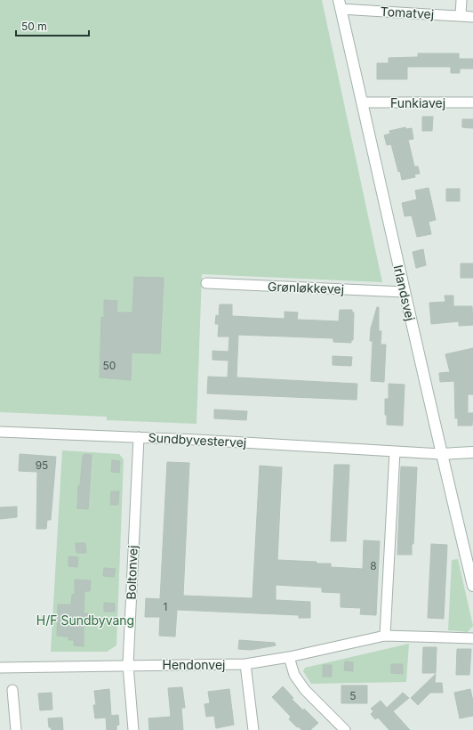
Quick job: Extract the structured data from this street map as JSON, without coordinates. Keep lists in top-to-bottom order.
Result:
{
  "streets": {
    "street": [
      "Tomatvej",
      "Funkiavej",
      "Grønløkkevej",
      "Irlandsvej",
      "Sundbyvestervej",
      "Boltonvej",
      "Hendonvej"
    ]
  },
  "crossings": [
    ["Tomatvej", "Irlandsvej"],
    ["Funkiavej", "Irlandsvej"],
    ["Grønløkkevej", "Irlandsvej"],
    ["Irlandsvej", "Sundbyvestervej"],
    ["Sundbyvestervej", "Boltonvej"],
    ["Boltonvej", "Hendonvej"]
  ],
  "parks": ["H/F Sundbyvang"],
  "house_numbers": [
    "50",
    "95",
    "8",
    "1",
    "5"
  ],
  "scale_bar": "50 m"
}
